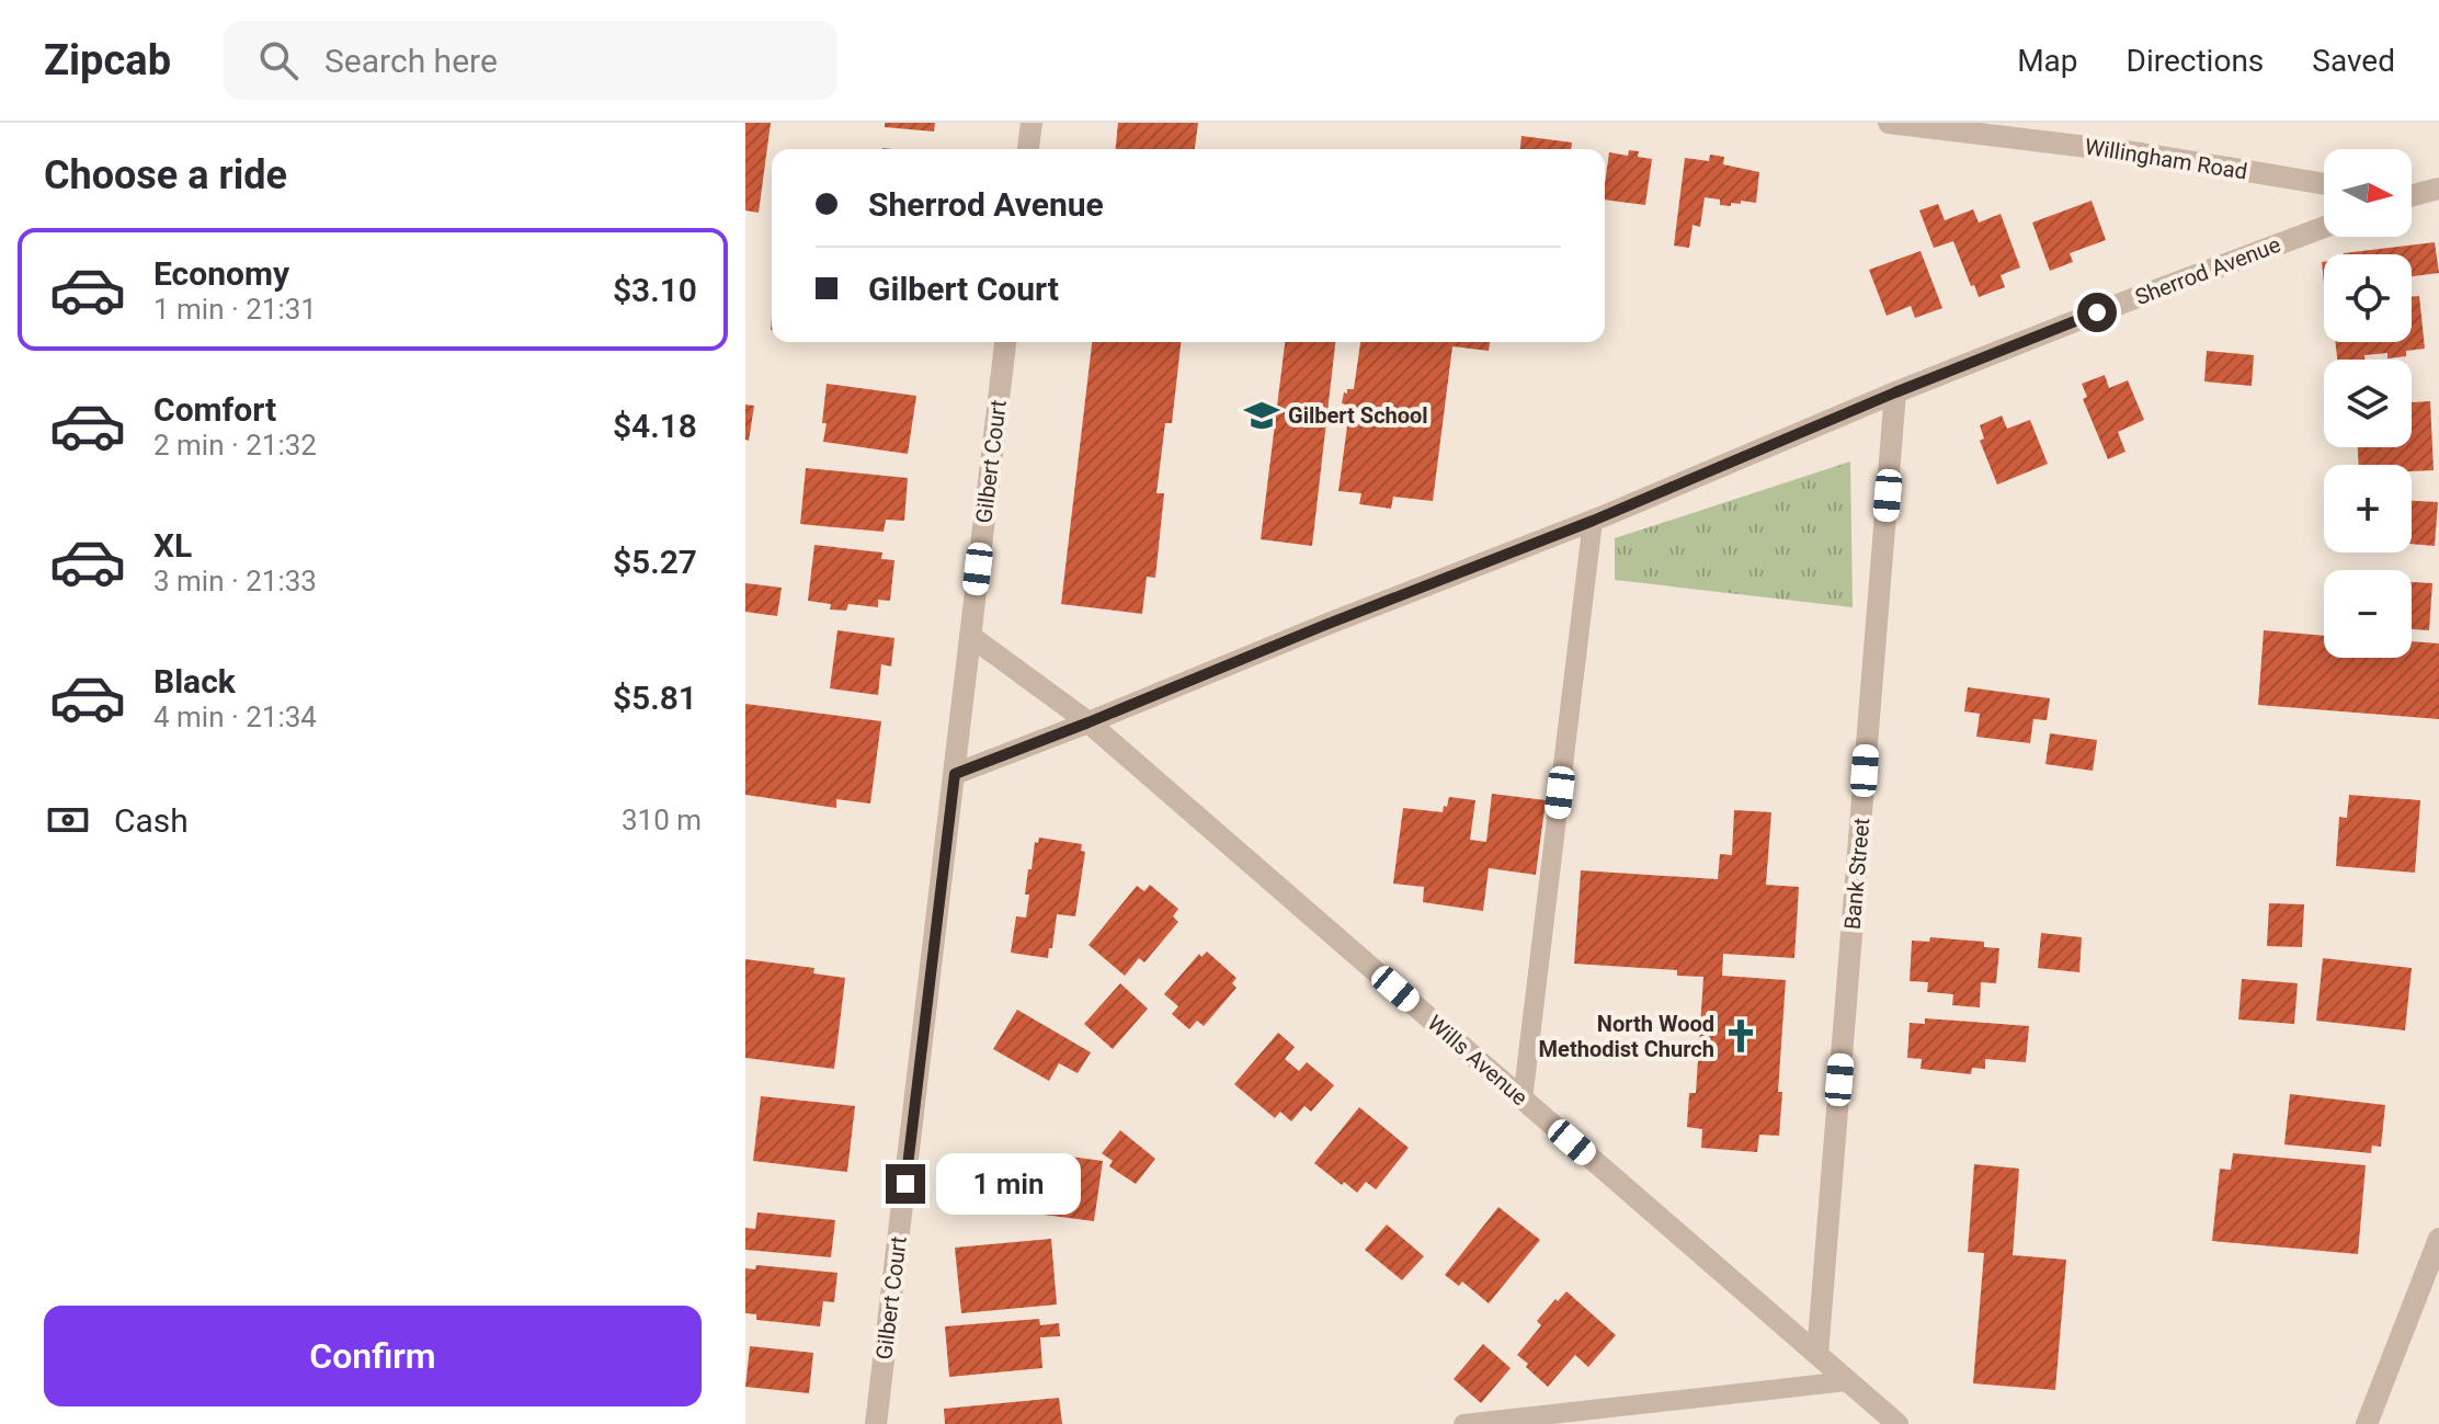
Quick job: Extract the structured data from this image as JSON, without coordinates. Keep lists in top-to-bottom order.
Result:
{
  "streets": {
    "street": [
      "Willingham Road",
      "Sherrod Avenue",
      "Gilbert Court",
      "Bank Street",
      "Wills Avenue"
    ]
  },
  "crossings": [
    ["Sherrod Avenue", "Gilbert Court"],
    ["Sherrod Avenue", "Bank Street"],
    ["Sherrod Avenue", "Wills Avenue"],
    ["Gilbert Court", "Wills Avenue"],
    ["Bank Street", "Wills Avenue"]
  ],
  "places": {
    "school or university": ["Gilbert School"],
    "church": ["North Wood Methodist Church"]
  },
  "north": "right",
  "page": {
    "header": "Zipcab",
    "search": "Search here",
    "nav": ["Map", "Directions", "Saved"],
    "heading": "Choose a ride",
    "map_buttons": ["+", "−"],
    "banner": ["Sherrod Avenue", "Gilbert Court"],
    "list": [
      {
        "name": "Economy",
        "note": "1 min · 21:31",
        "value": "$3.10"
      },
      {
        "name": "Comfort",
        "note": "2 min · 21:32",
        "value": "$4.18"
      },
      {
        "name": "XL",
        "note": "3 min · 21:33",
        "value": "$5.27"
      },
      {
        "name": "Black",
        "note": "4 min · 21:34",
        "value": "$5.81"
      }
    ],
    "pay": ["Cash", "310 m"],
    "bubble": "1 min",
    "buttons": "Confirm"
  }
}
